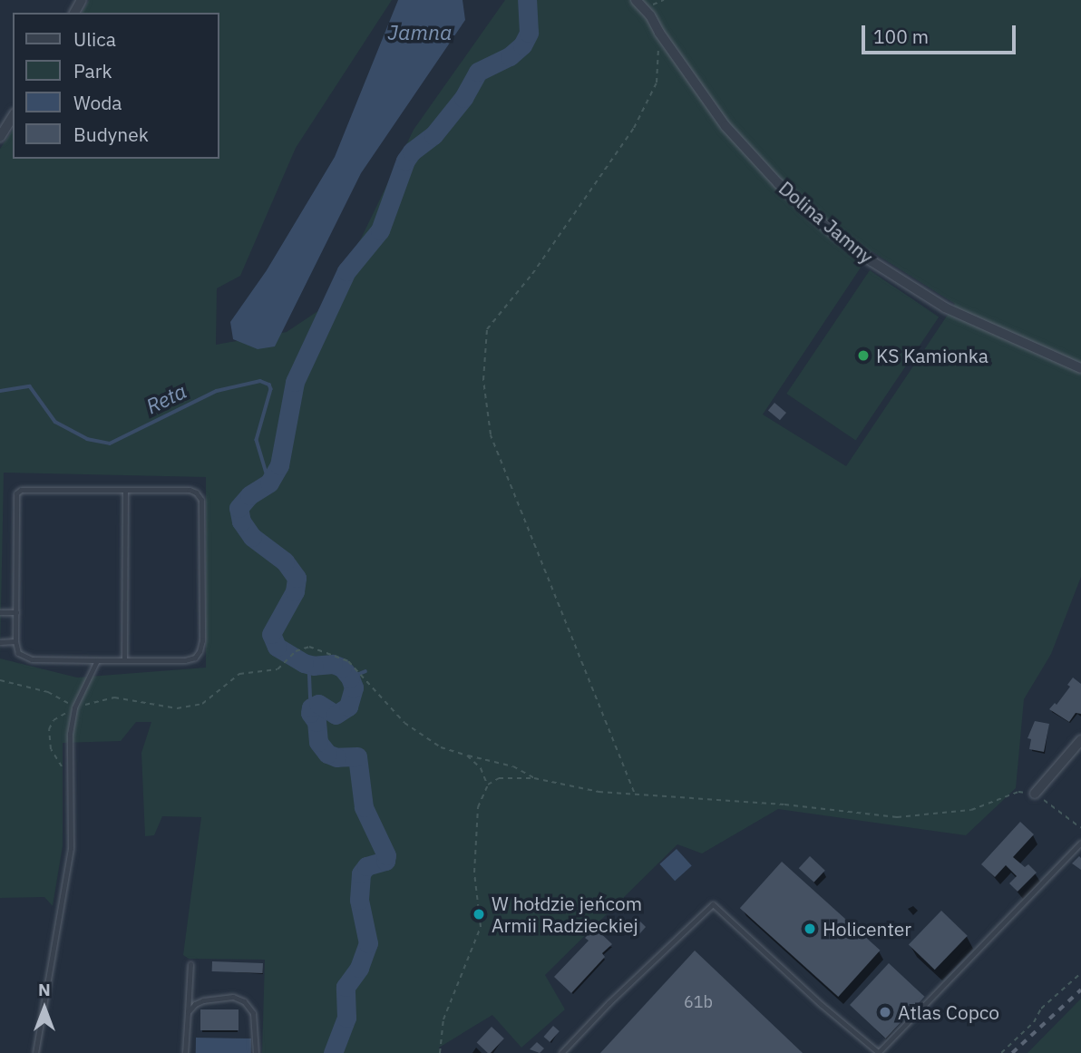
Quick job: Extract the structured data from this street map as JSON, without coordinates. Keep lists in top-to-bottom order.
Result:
{
  "streets": {
    "street": ["Dolina Jamny"]
  },
  "water": ["Jamna", "Reta"],
  "places": [
    "KS Kamionka",
    "W hołdzie jeńcom Armii Radzieckiej",
    "Holicenter",
    "Atlas Copco"
  ],
  "house_numbers": ["61b"],
  "legend": [
    "Ulica",
    "Park",
    "Woda",
    "Budynek"
  ],
  "scale_bar": "100 m",
  "north": "top"
}
